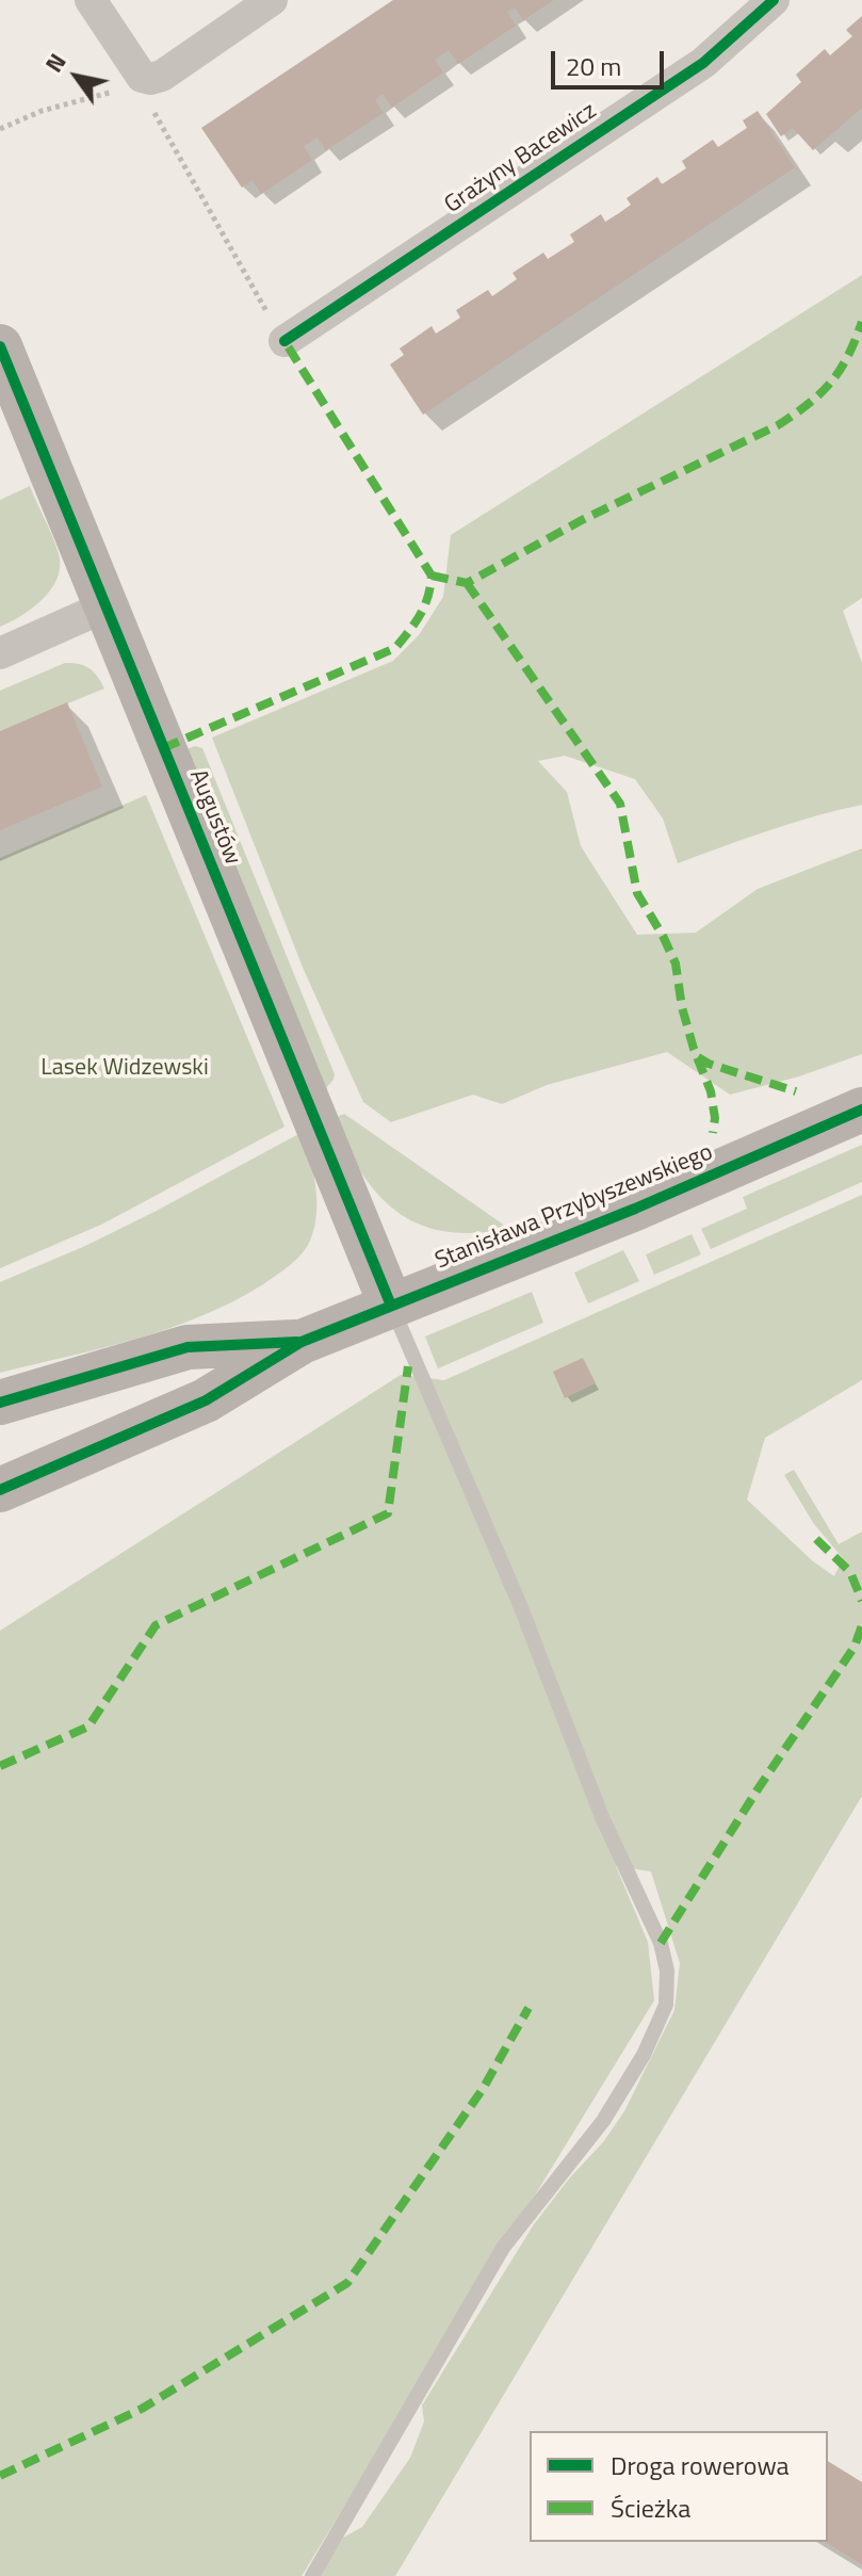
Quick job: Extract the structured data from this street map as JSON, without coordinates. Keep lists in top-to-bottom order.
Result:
{
  "streets": {
    "street": ["Grażyny Bacewicz", "Augustów", "Stanisława Przybyszewskiego"]
  },
  "crossings": [
    ["Augustów", "Stanisława Przybyszewskiego"]
  ],
  "parks": ["Lasek Widzewski"],
  "legend": ["Droga rowerowa", "Ścieżka"],
  "scale_bar": "20 m",
  "north": "top left"
}
